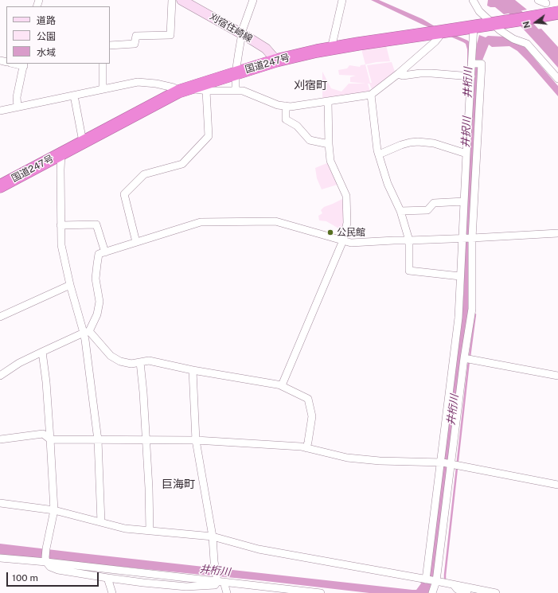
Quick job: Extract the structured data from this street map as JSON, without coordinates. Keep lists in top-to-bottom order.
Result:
{
  "streets": {
    "highway": ["国道247号"],
    "main road": ["刈宿住崎線"]
  },
  "crossings": [
    ["刈宿住崎線", "国道247号"]
  ],
  "districts": ["刈宿町", "巨海町"],
  "water": ["井桁川", "井択川"],
  "places": ["公民館"],
  "legend": ["道路", "公園", "水域"],
  "scale_bar": "100 m",
  "north": "left"
}
